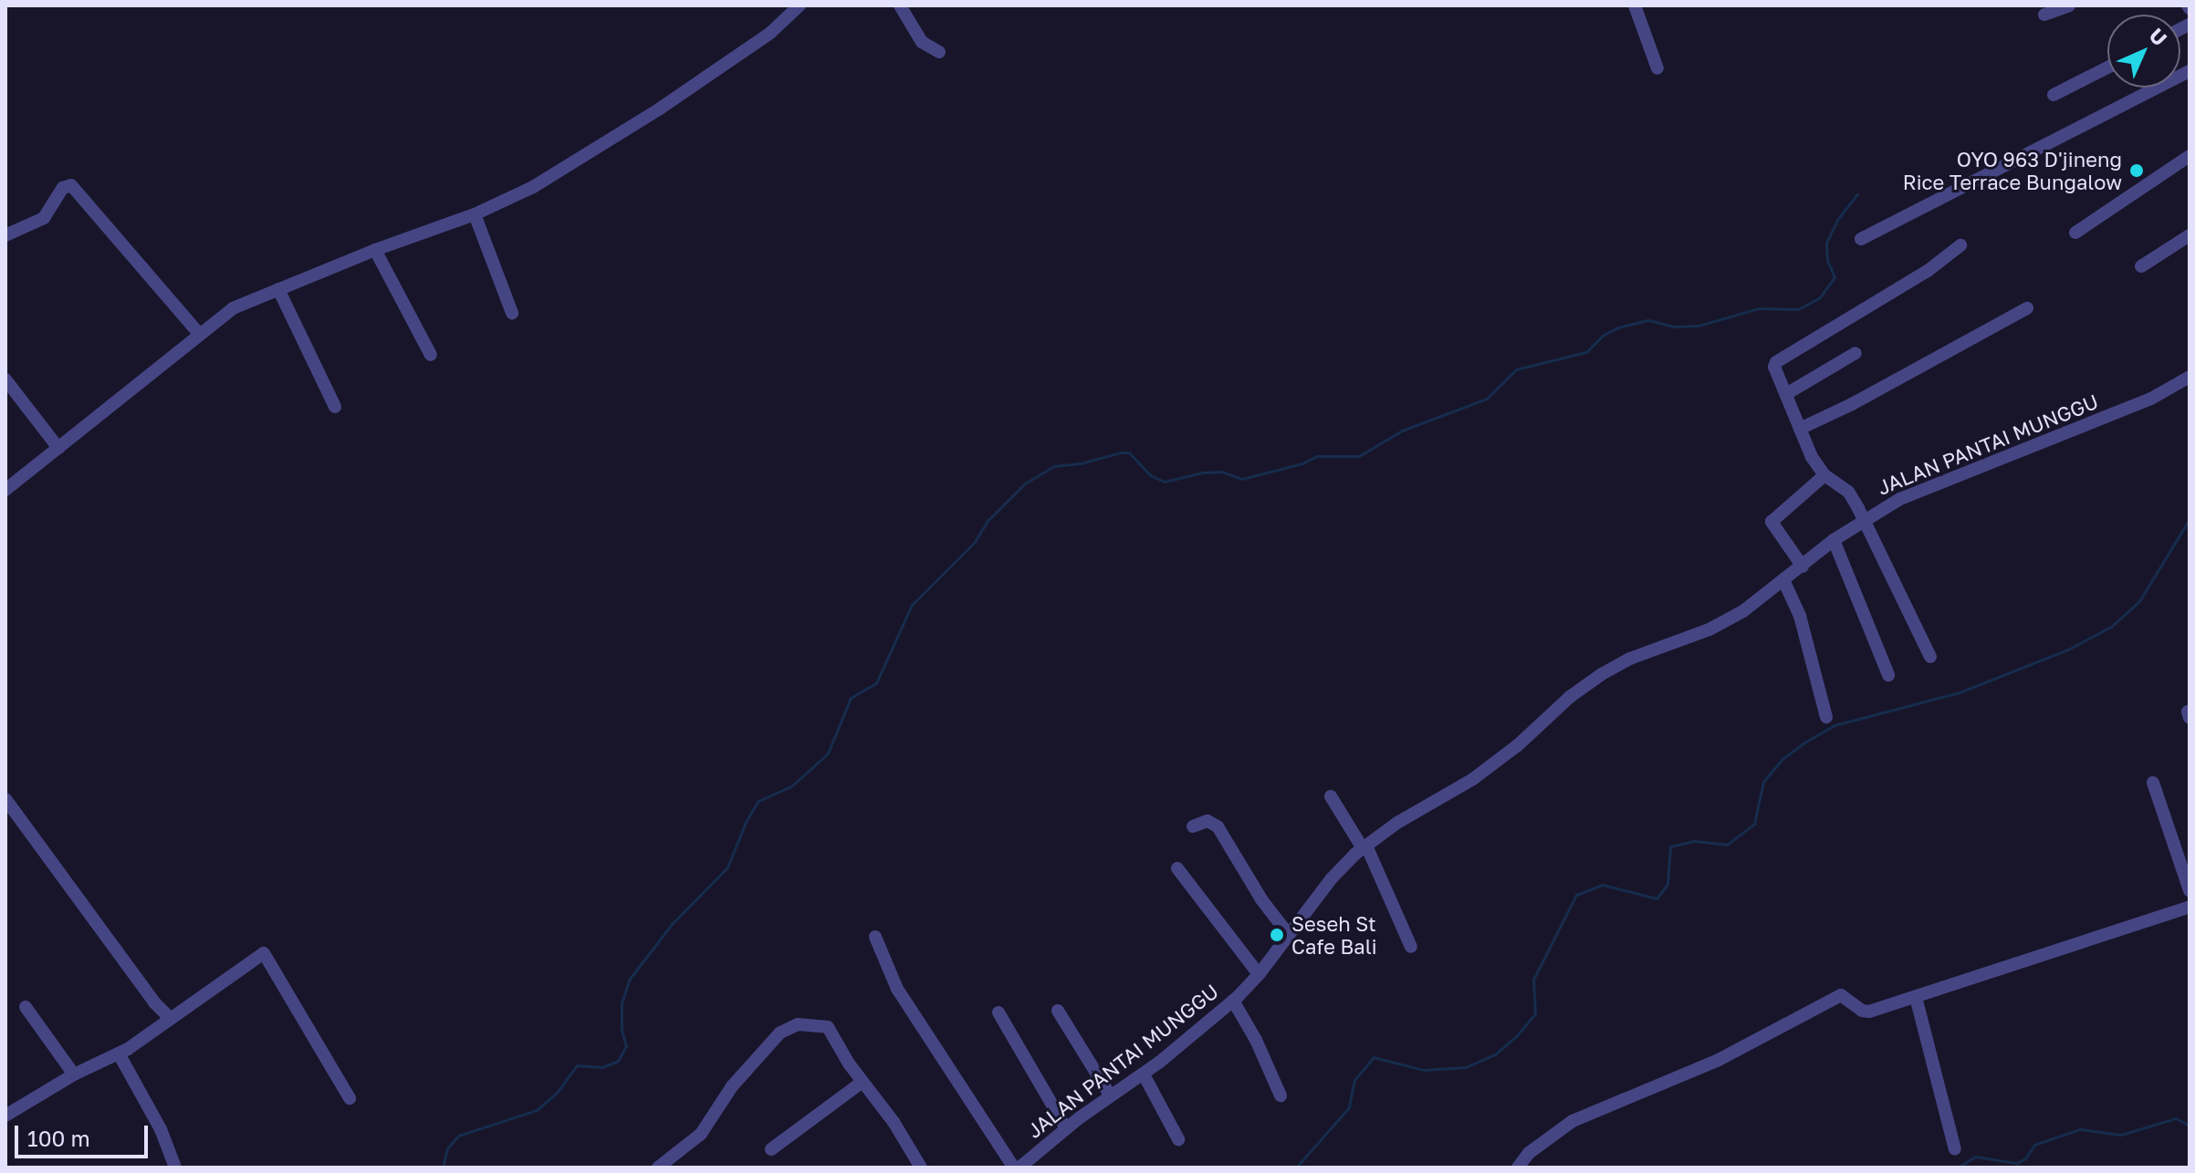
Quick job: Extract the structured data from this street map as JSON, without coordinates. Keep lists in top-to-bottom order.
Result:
{
  "streets": {
    "street": ["JALAN PANTAI MUNGGU"]
  },
  "places": ["OYO 963 D'jineng Rice Terrace Bungalow", "Seseh St Cafe Bali"],
  "scale_bar": "100 m",
  "north": "top right"
}
